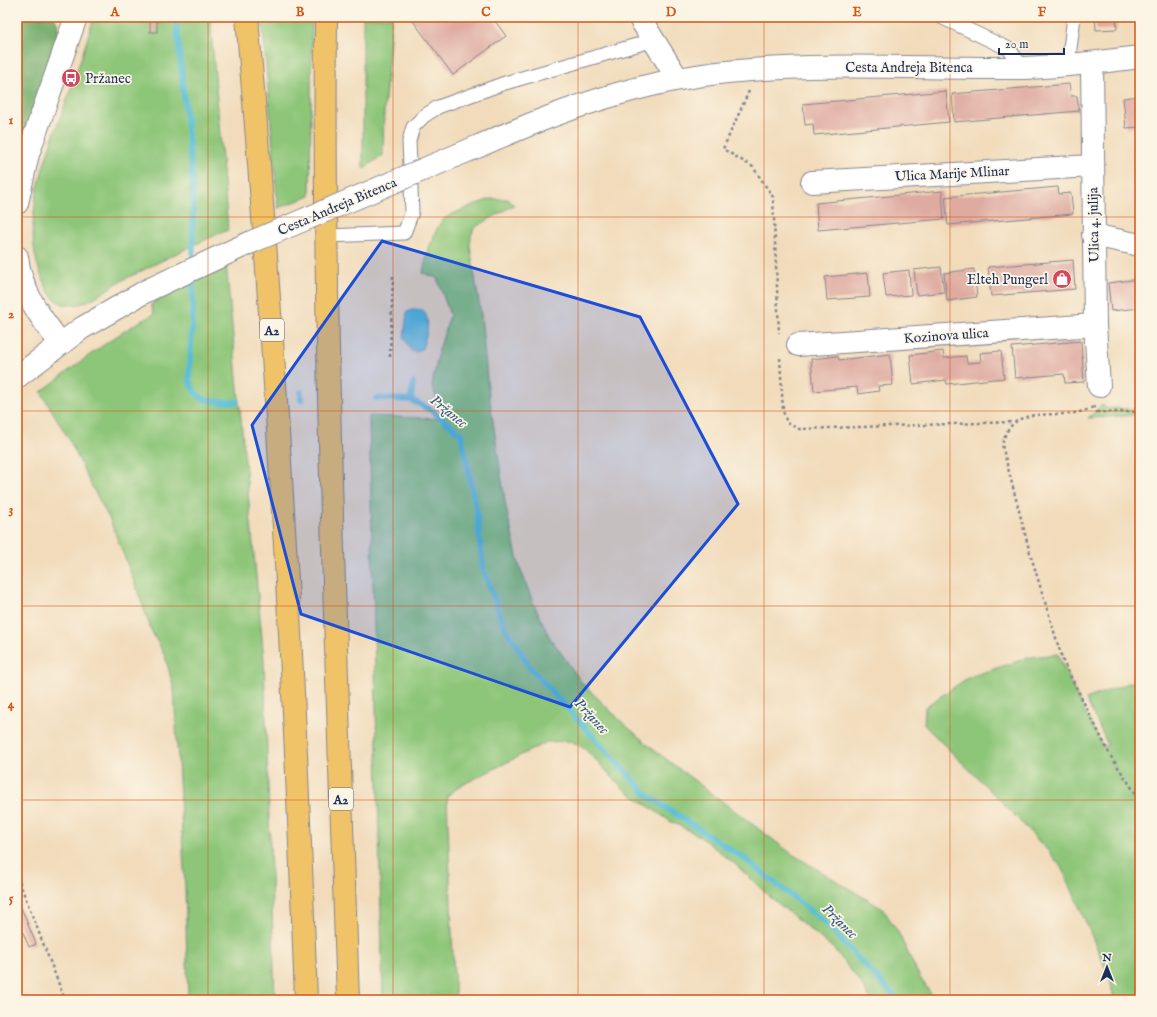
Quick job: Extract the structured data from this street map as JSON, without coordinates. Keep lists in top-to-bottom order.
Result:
{
  "streets": {
    "highway": ["A2"],
    "street": [
      "Cesta Andreja Bitenca",
      "Ulica Marije Mlinar",
      "Ulica 4. julija",
      "Kozinova ulica"
    ]
  },
  "crossings": [
    ["Cesta Andreja Bitenca", "Ulica 4. julija"],
    ["Ulica Marije Mlinar", "Ulica 4. julija"],
    ["Ulica 4. julija", "Kozinova ulica"]
  ],
  "water": ["Pržanec"],
  "places": {
    "bus stop": ["Pržanec"],
    "shop": ["Elteh Pungerl"]
  },
  "scale_bar": "20 m",
  "north": "top",
  "grid": {
    "columns": [
      "A",
      "B",
      "C",
      "D",
      "E",
      "F"
    ],
    "rows": [
      "1",
      "2",
      "3",
      "4",
      "5"
    ]
  }
}
